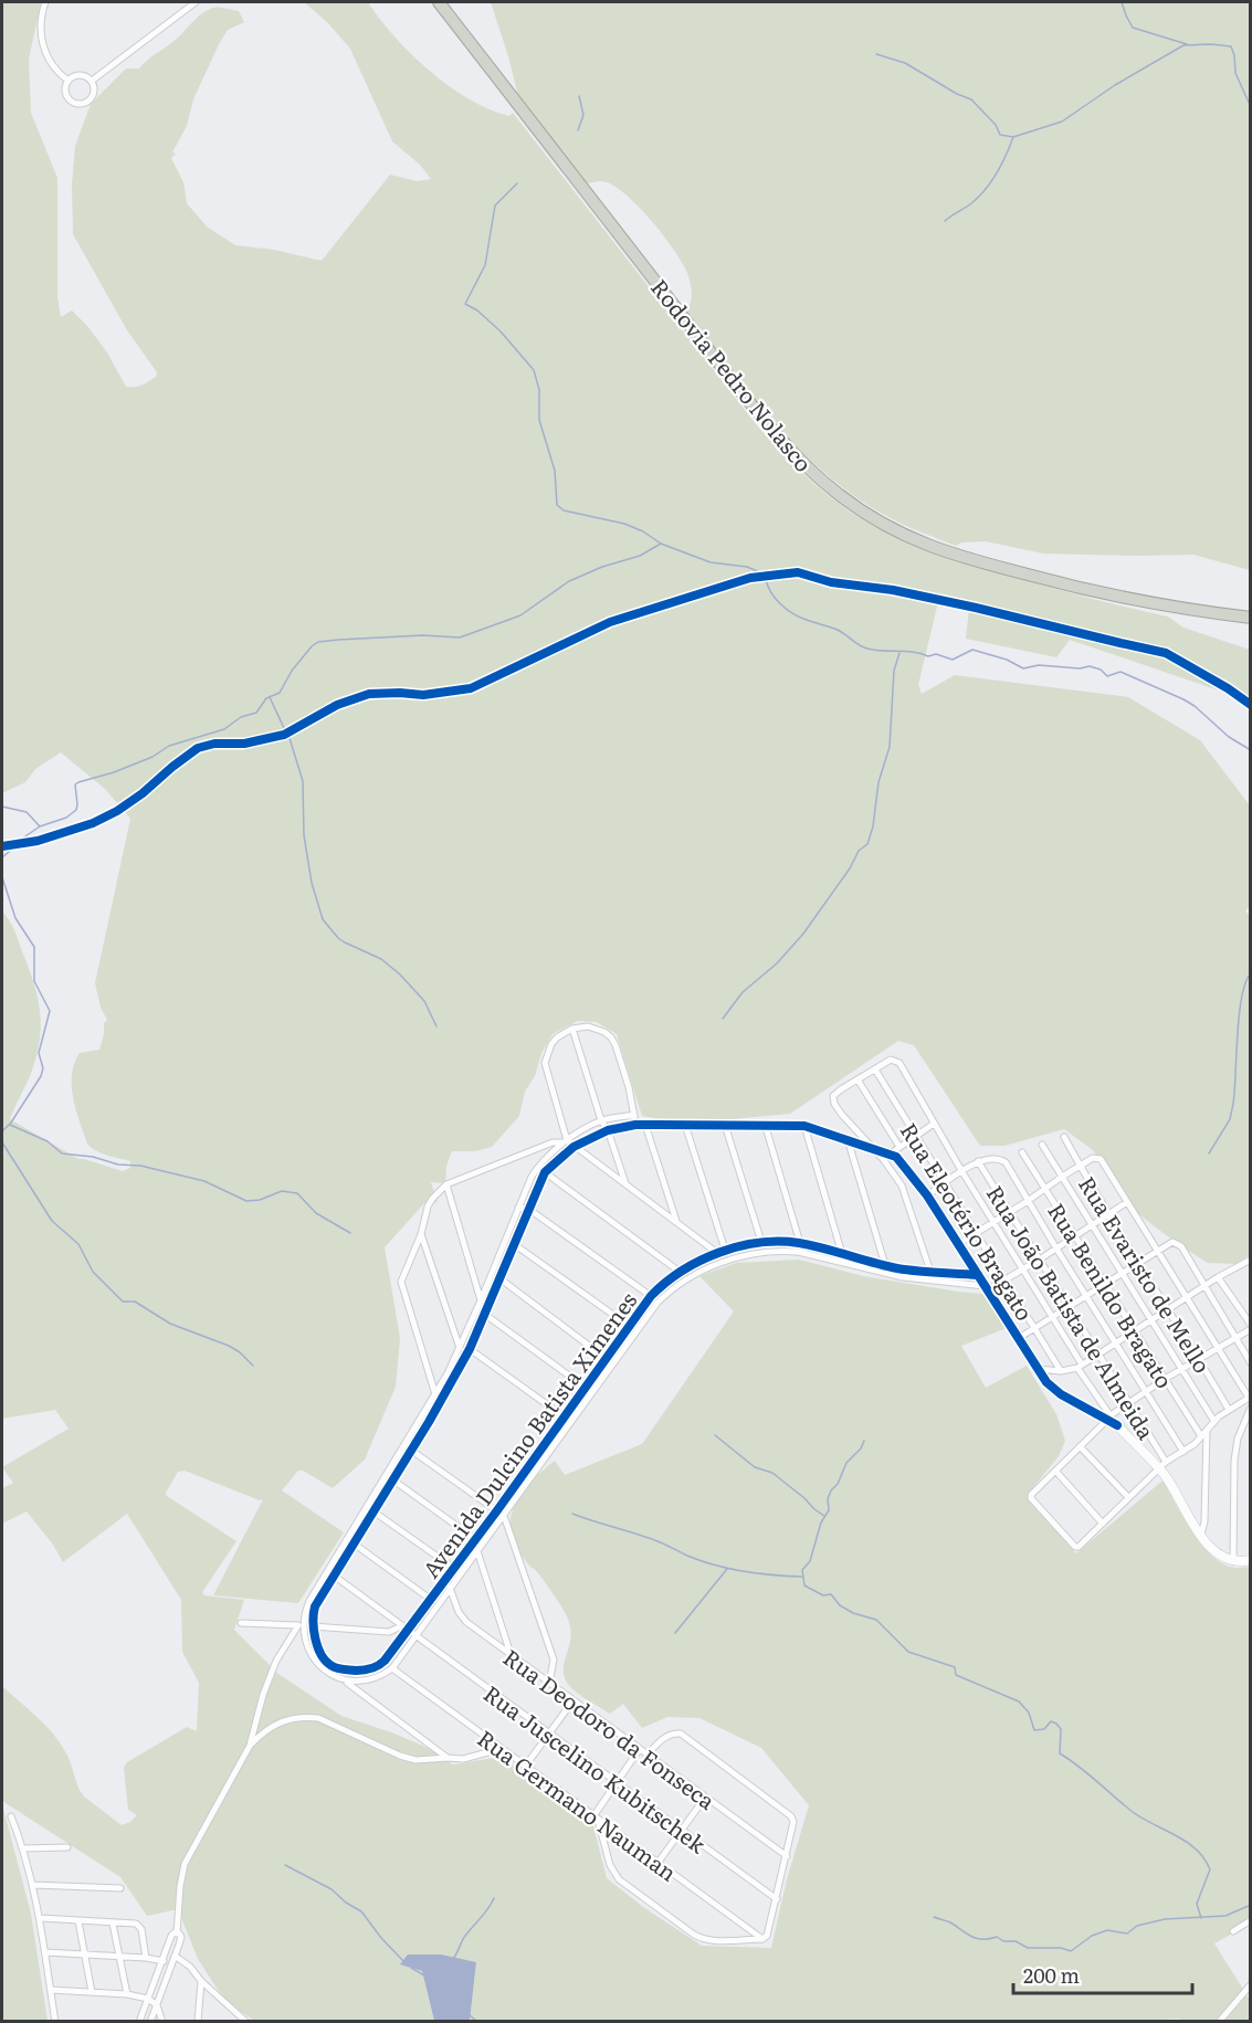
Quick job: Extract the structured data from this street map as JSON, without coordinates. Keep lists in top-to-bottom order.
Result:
{
  "streets": {
    "highway": ["Rodovia Pedro Nolasco"],
    "street": [
      "Rua Eleotério Bragato",
      "Rua Evaristo de Mello",
      "Rua Benildo Bragato",
      "Rua João Batista de Almeida",
      "Avenida Dulcino Batista Ximenes",
      "Rua Deodoro da Fonseca",
      "Rua Juscelino Kubitschek",
      "Rua Germano Nauman"
    ]
  },
  "crossings": [
    ["Avenida Dulcino Batista Ximenes", "Rua Deodoro da Fonseca"],
    ["Avenida Dulcino Batista Ximenes", "Rua Juscelino Kubitschek"],
    ["Avenida Dulcino Batista Ximenes", "Rua Germano Nauman"]
  ],
  "scale_bar": "200 m"
}
